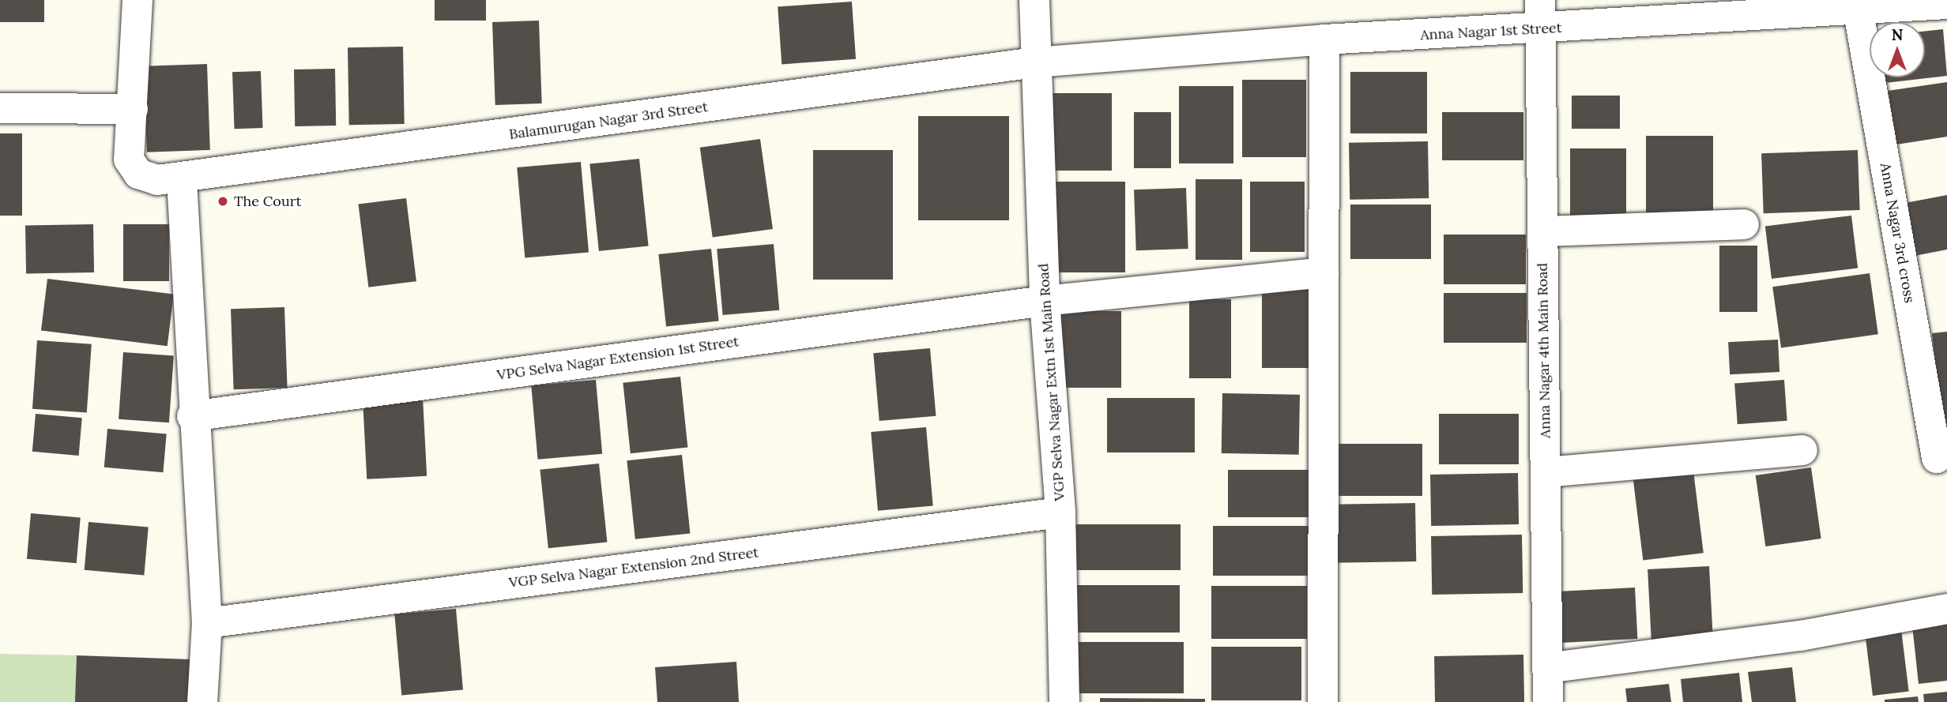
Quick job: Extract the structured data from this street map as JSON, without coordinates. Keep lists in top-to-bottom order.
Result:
{
  "streets": {
    "street": [
      "Anna Nagar 1st Street",
      "Balamurugan Nagar 3rd Street",
      "Anna Nagar 3rd cross",
      "Anna Nagar 4th Main Road",
      "VPG Selva Nagar Extension 1st Street",
      "VGP Selva Nagar Extn 1st Main Road",
      "VGP Selva Nagar Extension 2nd Street"
    ]
  },
  "crossings": [
    ["Anna Nagar 1st Street", "Balamurugan Nagar 3rd Street"],
    ["Anna Nagar 1st Street", "Anna Nagar 3rd cross"],
    ["Anna Nagar 1st Street", "Anna Nagar 4th Main Road"],
    ["Anna Nagar 1st Street", "VGP Selva Nagar Extn 1st Main Road"],
    ["Balamurugan Nagar 3rd Street", "VGP Selva Nagar Extn 1st Main Road"],
    ["VPG Selva Nagar Extension 1st Street", "VGP Selva Nagar Extn 1st Main Road"],
    ["VGP Selva Nagar Extn 1st Main Road", "VGP Selva Nagar Extension 2nd Street"]
  ],
  "places": ["The Court"],
  "north": "top"
}
